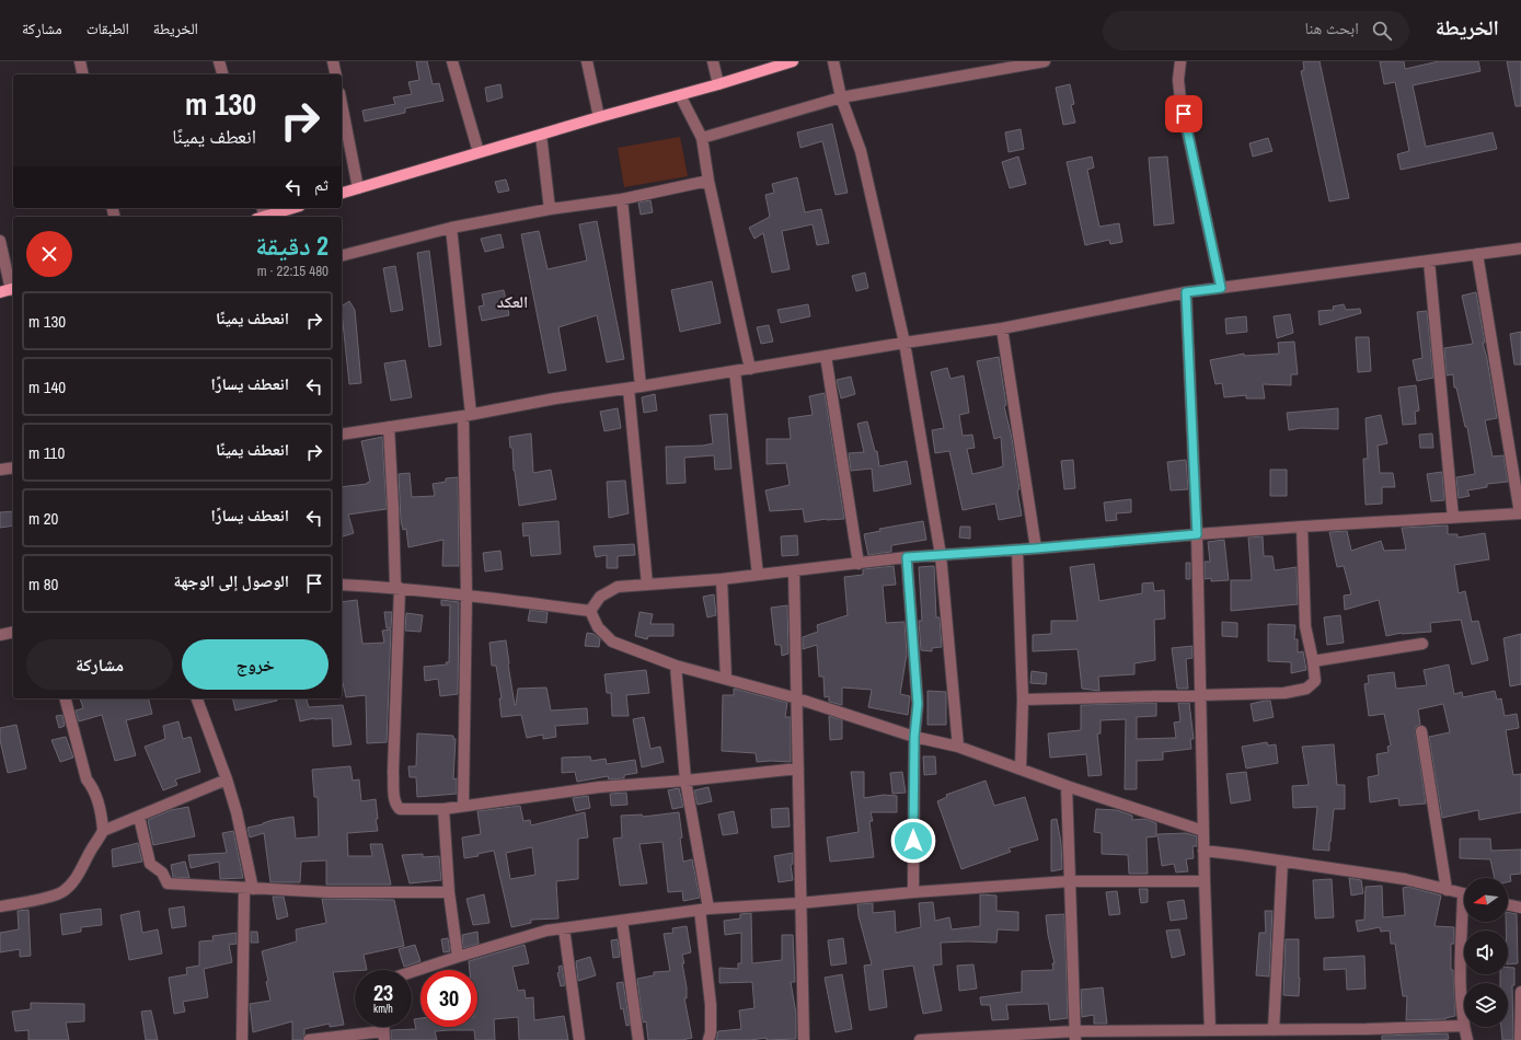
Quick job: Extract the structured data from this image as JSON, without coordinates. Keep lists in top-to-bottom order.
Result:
{
  "districts": ["العكد"],
  "north": "left",
  "page": {
    "header": "الخريطة",
    "search": "ابحث هنا",
    "nav": ["الخريطة", "الطبقات", "مشاركة"],
    "turn": ["130 m", "انعطف يمينًا"],
    "then": "ثم",
    "heading": ["2 دقيقة", "480 m · 22:15"],
    "list": [
      {
        "name": "انعطف يمينًا",
        "value": "130 m"
      },
      {
        "name": "انعطف يسارًا",
        "value": "140 m"
      },
      {
        "name": "انعطف يمينًا",
        "value": "110 m"
      },
      {
        "name": "انعطف يسارًا",
        "value": "20 m"
      },
      {
        "name": "الوصول إلى الوجهة",
        "value": "80 m"
      }
    ],
    "buttons": ["خروج", "مشاركة"],
    "speed": "23 km/h",
    "limit": "30"
  }
}
